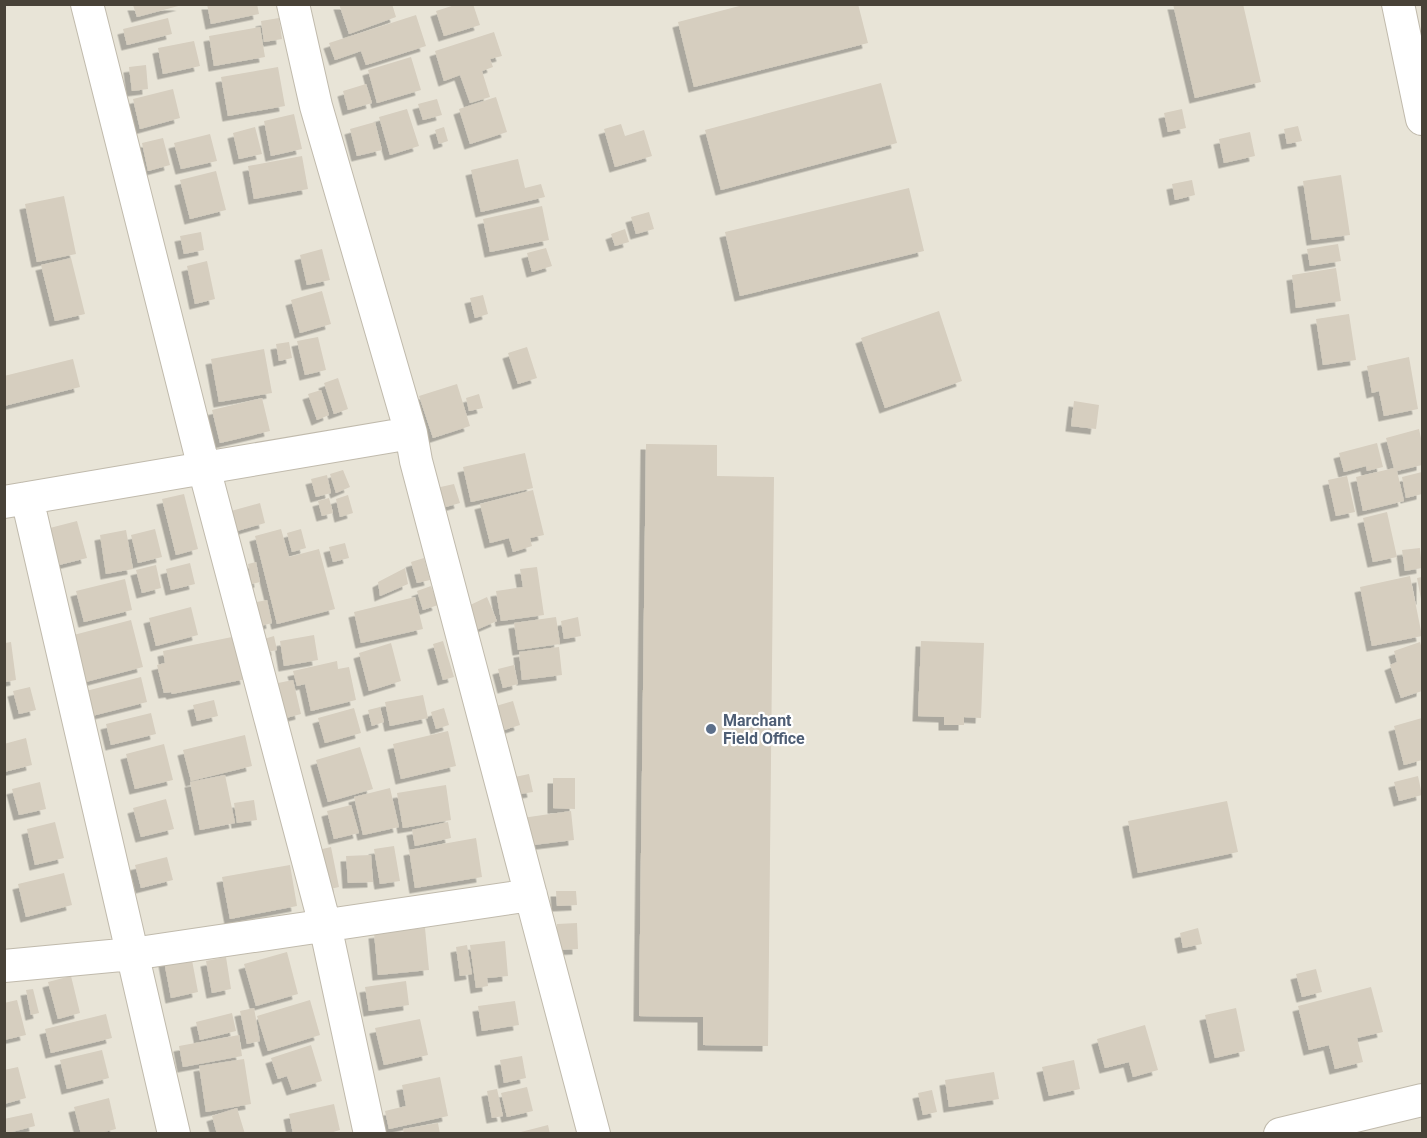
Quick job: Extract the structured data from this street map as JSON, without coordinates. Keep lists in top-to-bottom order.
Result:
{
  "places": ["Marchant Field Office"]
}
